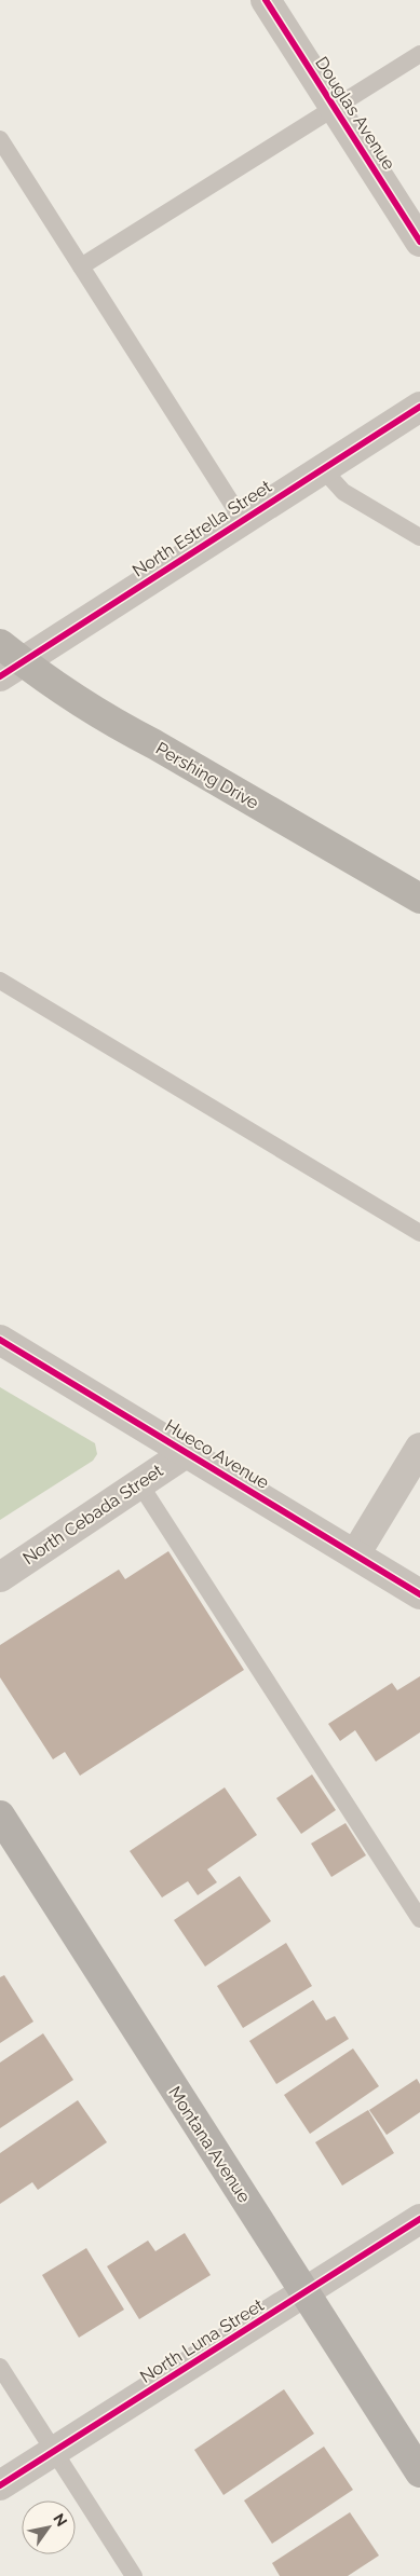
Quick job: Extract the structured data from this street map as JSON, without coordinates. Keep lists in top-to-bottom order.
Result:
{
  "streets": {
    "main road": ["Pershing Drive", "Montana Avenue"],
    "street": [
      "Douglas Avenue",
      "North Estrella Street",
      "Hueco Avenue",
      "North Cebada Street",
      "North Luna Street"
    ]
  },
  "crossings": [
    ["North Estrella Street", "Pershing Drive"],
    ["Hueco Avenue", "North Cebada Street"],
    ["Montana Avenue", "North Luna Street"]
  ],
  "north": "top right"
}
